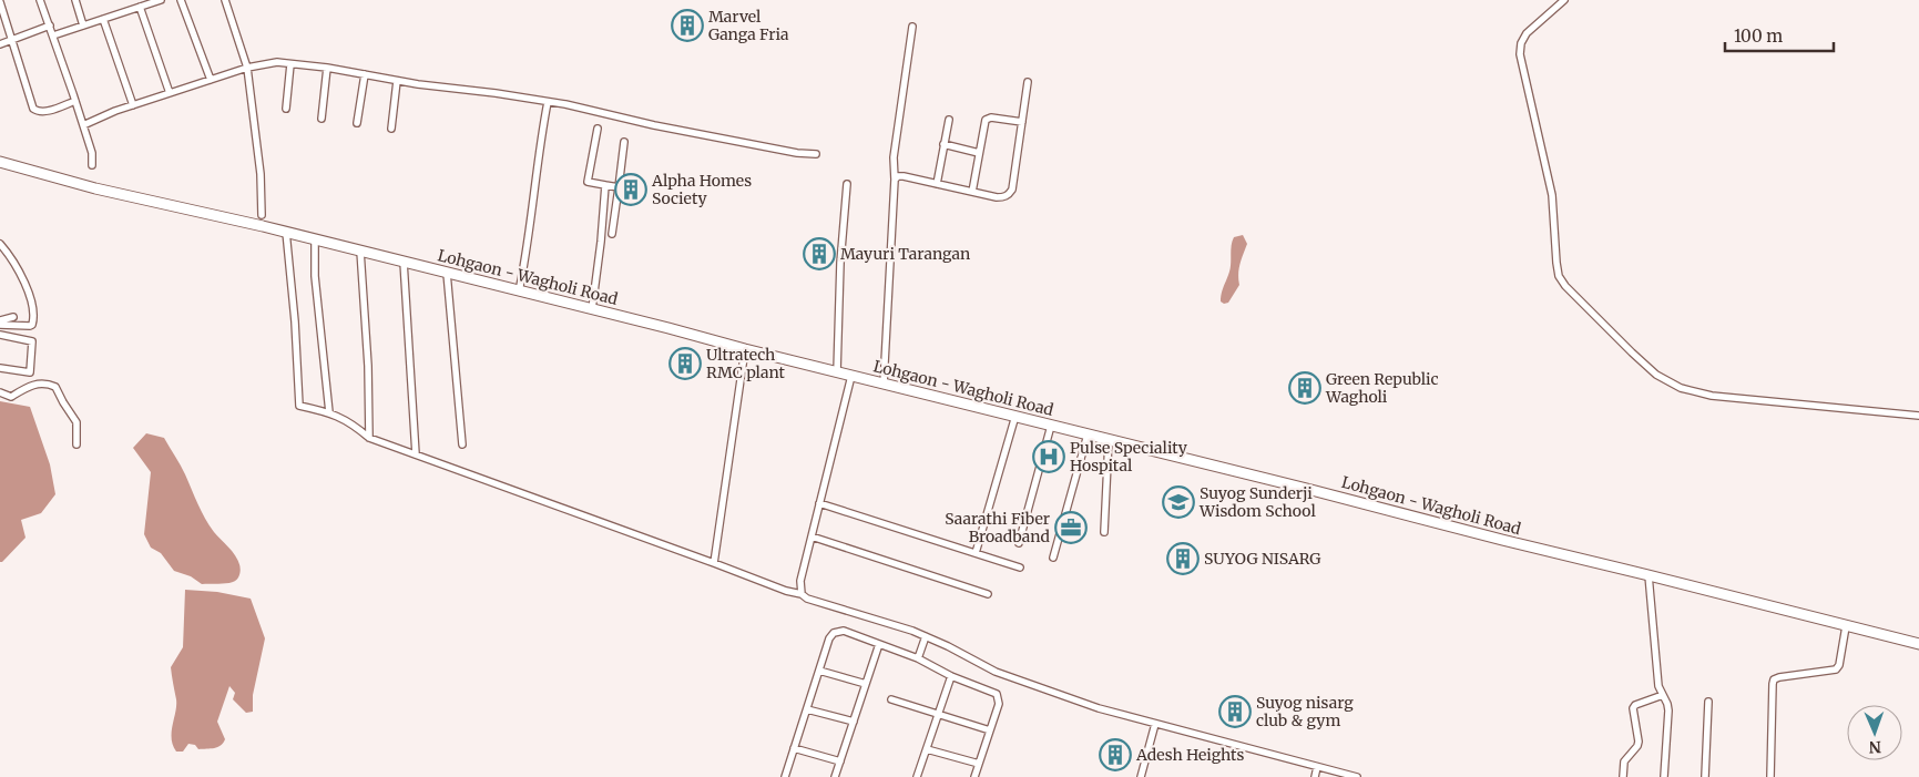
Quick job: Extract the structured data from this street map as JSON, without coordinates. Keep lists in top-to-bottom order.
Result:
{
  "streets": {
    "main road": ["Lohgaon - Wagholi Road"]
  },
  "places": {
    "building": [
      "Marvel Ganga Fria",
      "Alpha Homes Society",
      "Mayuri Tarangan",
      "Ultratech RMC plant",
      "Green Republic Wagholi",
      "SUYOG NISARG",
      "Suyog nisarg club & gym",
      "Adesh Heights"
    ],
    "hospital": ["Pulse Speciality Hospital"],
    "school or university": ["Suyog Sunderji Wisdom School"],
    "office": ["Saarathi Fiber Broadband"]
  },
  "scale_bar": "100 m",
  "north": "bottom"
}
